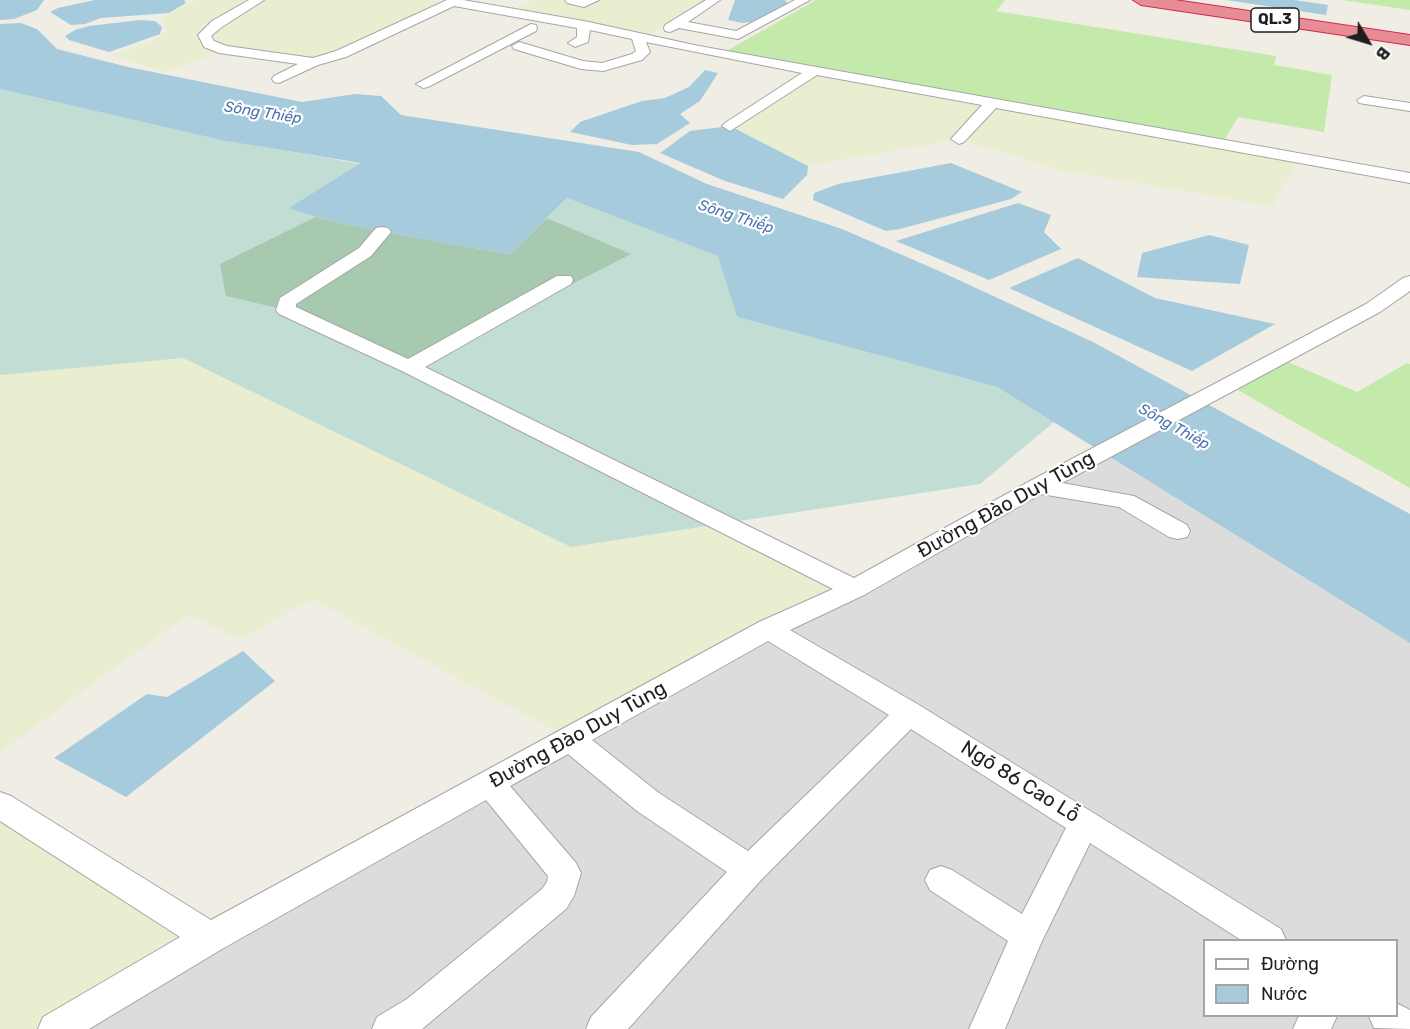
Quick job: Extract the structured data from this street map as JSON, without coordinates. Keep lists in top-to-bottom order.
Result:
{
  "streets": {
    "highway": ["QL.3"],
    "street": ["Đường Đào Duy Tùng", "Ngõ 86 Cao Lỗ"]
  },
  "crossings": [
    ["Đường Đào Duy Tùng", "Ngõ 86 Cao Lỗ"]
  ],
  "water": ["Sông Thiếp"],
  "legend": ["Đường", "Nước"],
  "north": "bottom right"
}
